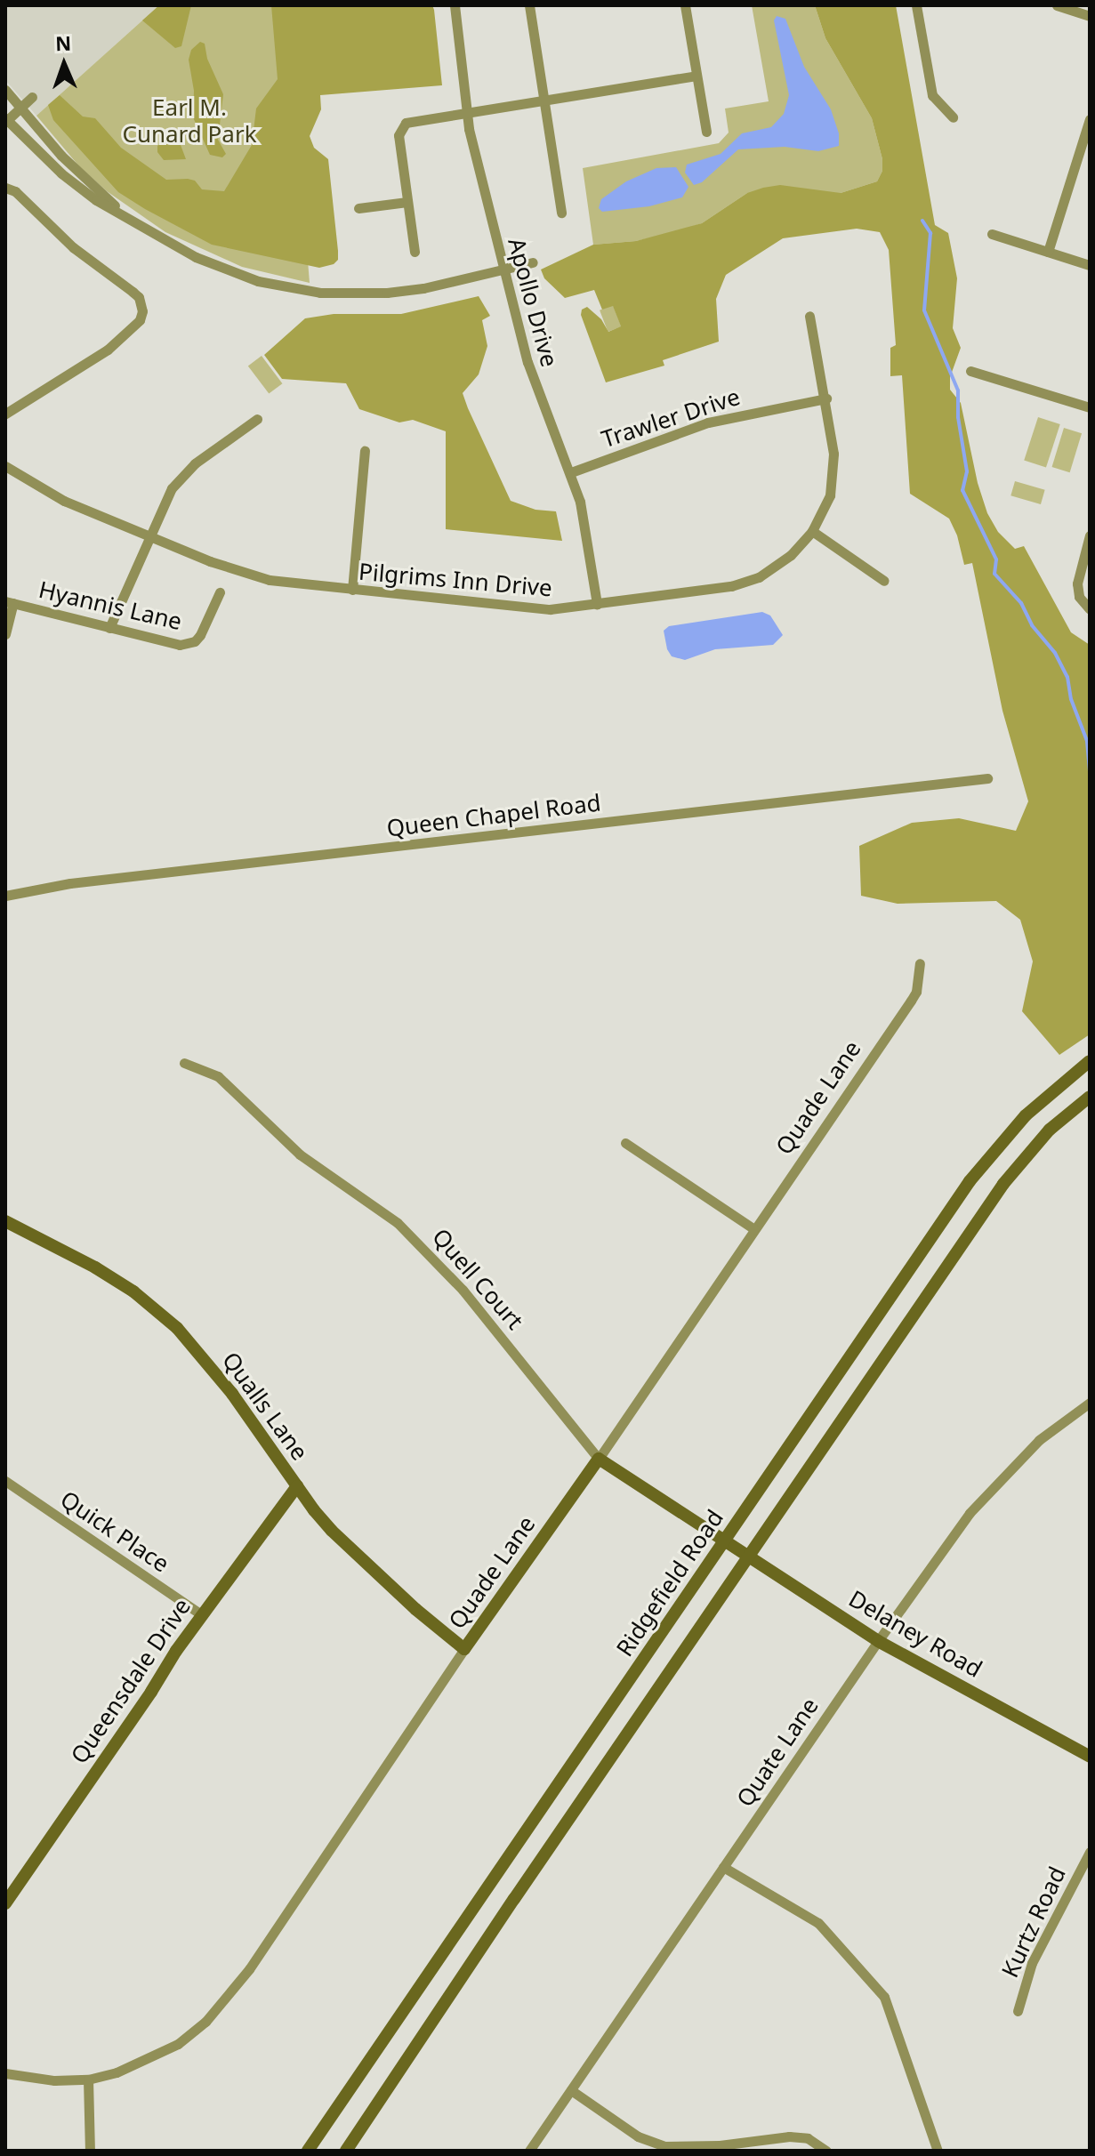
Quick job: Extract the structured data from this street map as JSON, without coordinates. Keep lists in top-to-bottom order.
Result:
{
  "streets": {
    "main road": [
      "Quade Lane",
      "Quell Court",
      "Qualls Lane",
      "Ridgefield Road",
      "Delaney Road",
      "Queensdale Drive"
    ],
    "street": [
      "Apollo Drive",
      "Trawler Drive",
      "Pilgrims Inn Drive",
      "Hyannis Lane",
      "Queen Chapel Road",
      "Quick Place",
      "Quate Lane",
      "Kurtz Road"
    ]
  },
  "crossings": [
    ["Apollo Drive", "Trawler Drive"],
    ["Apollo Drive", "Pilgrims Inn Drive"],
    ["Trawler Drive", "Pilgrims Inn Drive"],
    ["Quade Lane", "Quell Court"],
    ["Quade Lane", "Qualls Lane"],
    ["Quell Court", "Ridgefield Road"],
    ["Quell Court", "Delaney Road"],
    ["Qualls Lane", "Queensdale Drive"],
    ["Quick Place", "Queensdale Drive"],
    ["Ridgefield Road", "Delaney Road"],
    ["Delaney Road", "Quate Lane"]
  ],
  "parks": ["Earl M. Cunard Park"],
  "north": "top"
}
